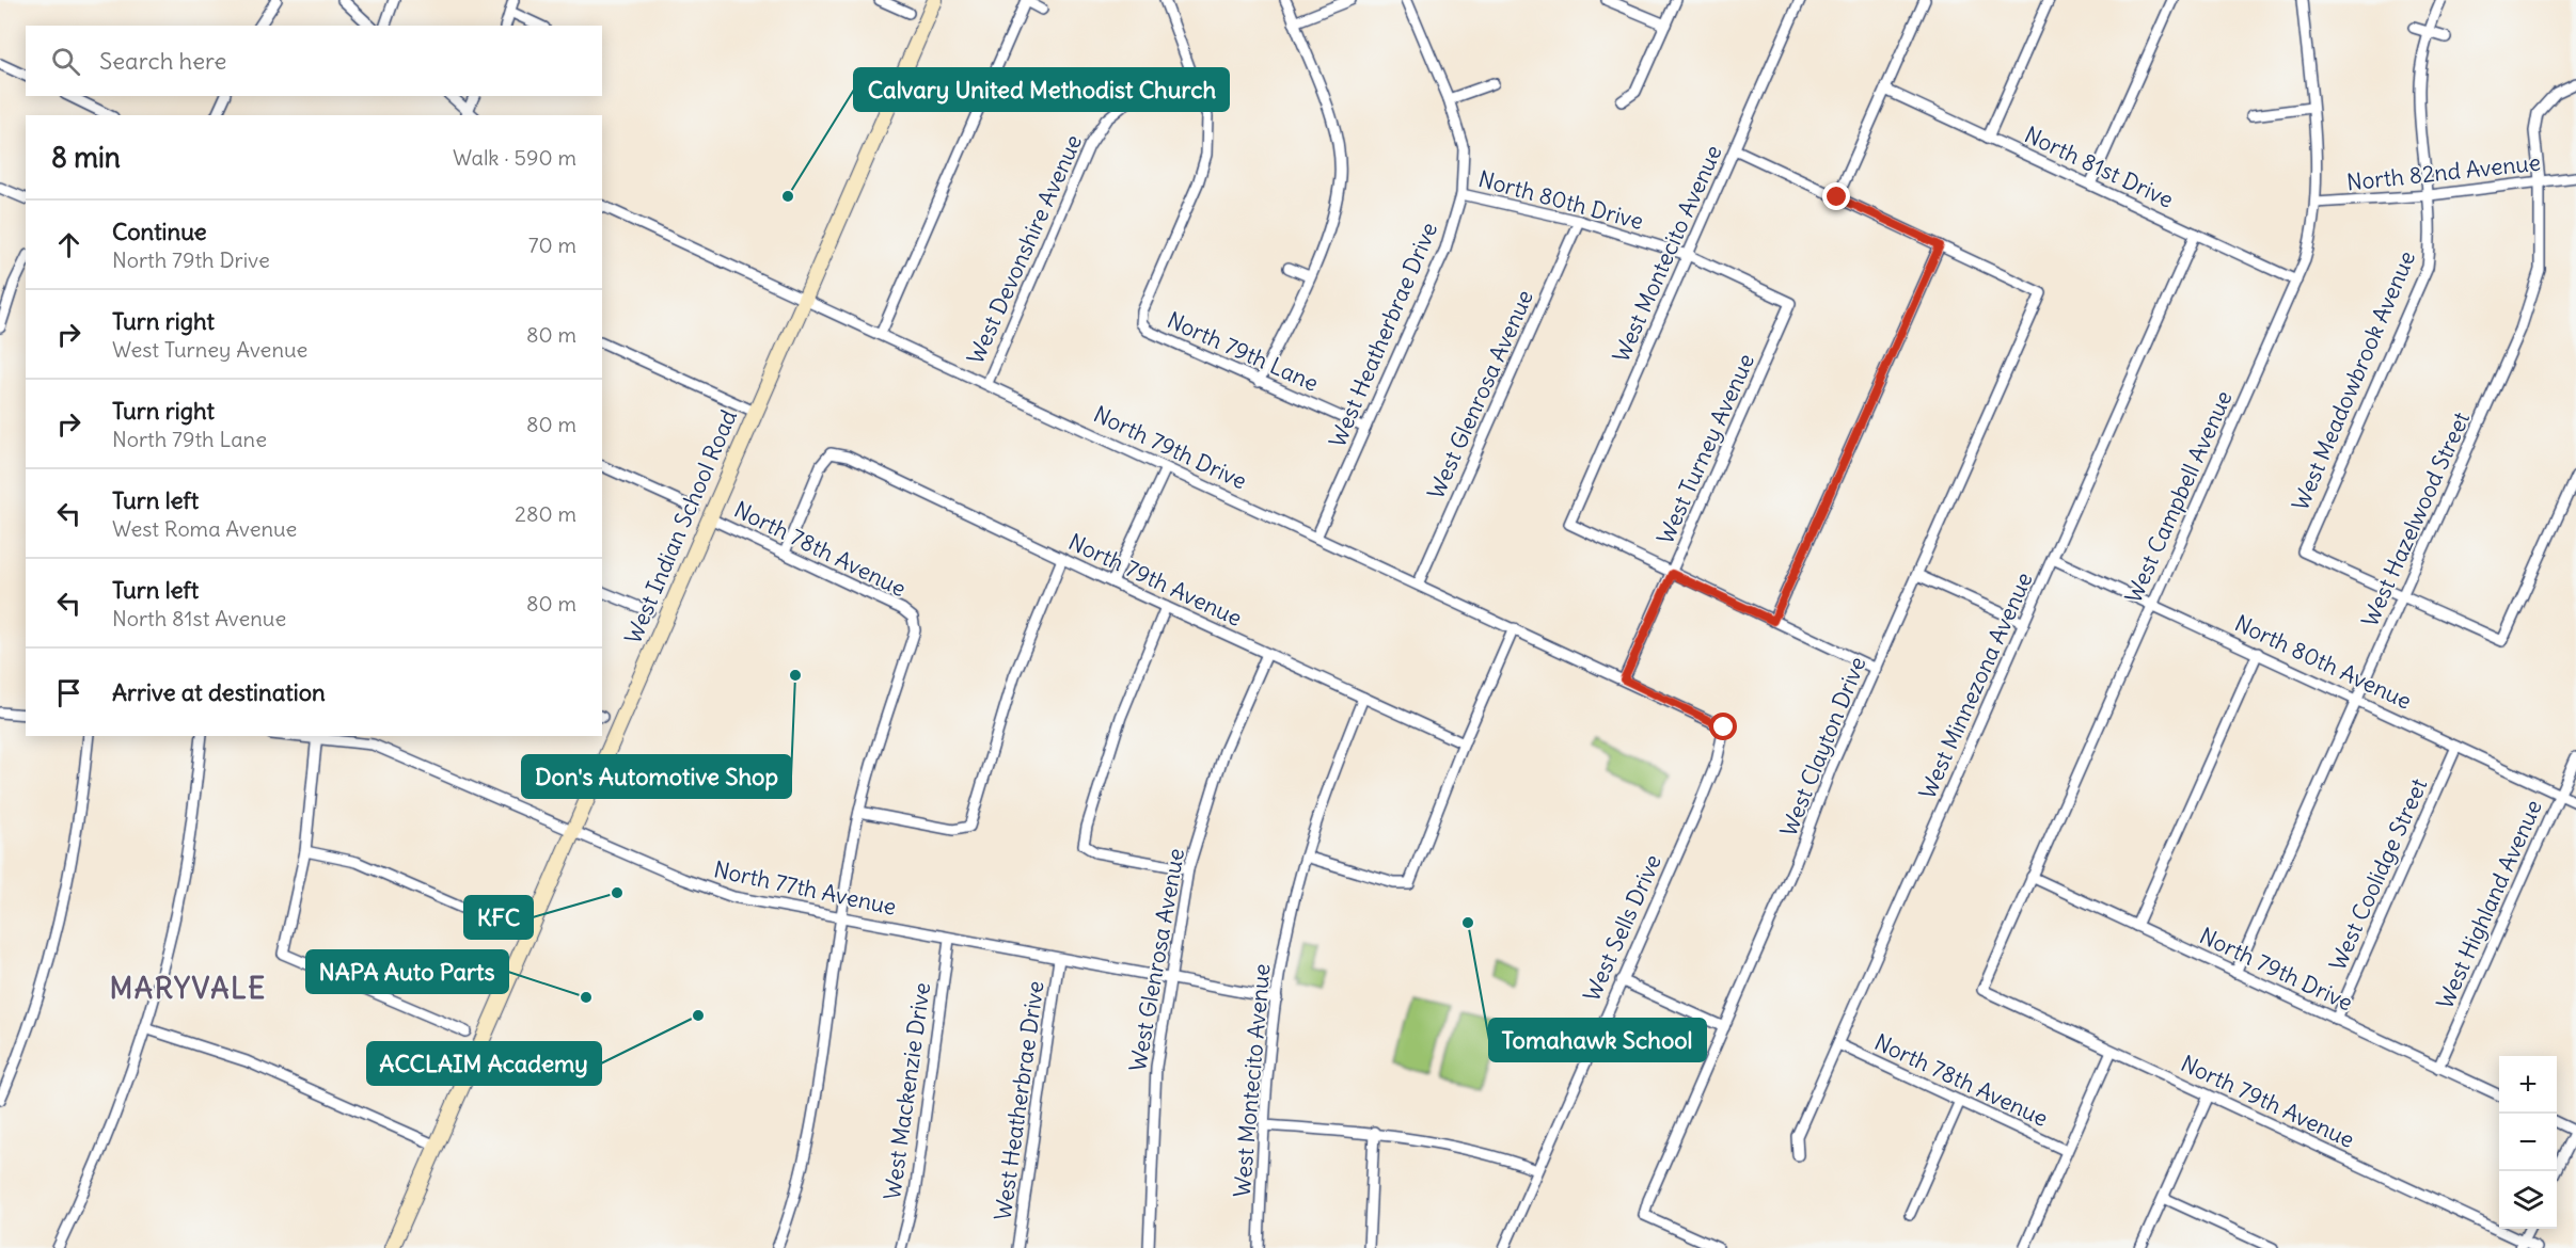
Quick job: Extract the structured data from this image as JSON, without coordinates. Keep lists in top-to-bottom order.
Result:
{
  "streets": {
    "main road": ["West Indian School Road"],
    "street": [
      "North 81st Drive",
      "North 82nd Avenue",
      "North 80th Drive",
      "West Devonshire Avenue",
      "West Montecito Avenue",
      "West Heatherbrae Drive",
      "North 79th Lane",
      "West Meadowbrook Avenue",
      "West Glenrosa Avenue",
      "North 79th Drive",
      "West Turney Avenue",
      "West Campbell Avenue",
      "West Hazelwood Street",
      "North 78th Avenue",
      "North 79th Avenue",
      "North 80th Avenue",
      "West Minnezona Avenue",
      "West Clayton Drive",
      "West Coolidge Street",
      "North 77th Avenue",
      "West Highland Avenue",
      "West Sells Drive",
      "West Mackenzie Drive"
    ]
  },
  "crossings": [
    ["North 81st Drive", "West Campbell Avenue"],
    ["North 81st Drive", "West Minnezona Avenue"],
    ["North 82nd Avenue", "West Meadowbrook Avenue"],
    ["North 82nd Avenue", "West Campbell Avenue"],
    ["North 82nd Avenue", "West Hazelwood Street"],
    ["North 80th Drive", "West Montecito Avenue"],
    ["North 80th Drive", "West Heatherbrae Drive"],
    ["North 80th Drive", "West Glenrosa Avenue"],
    ["North 80th Drive", "West Turney Avenue"],
    ["West Devonshire Avenue", "North 79th Lane"],
    ["West Devonshire Avenue", "North 79th Drive"],
    ["West Montecito Avenue", "West Turney Avenue"],
    ["West Montecito Avenue", "North 79th Avenue"],
    ["West Montecito Avenue", "North 77th Avenue"],
    ["West Heatherbrae Drive", "North 79th Lane"],
    ["West Heatherbrae Drive", "North 79th Drive"],
    ["West Heatherbrae Drive", "North 77th Avenue"],
    ["West Meadowbrook Avenue", "West Hazelwood Street"],
    ["West Glenrosa Avenue", "North 79th Drive"],
    ["West Glenrosa Avenue", "North 79th Avenue"],
    ["West Glenrosa Avenue", "North 77th Avenue"],
    ["North 79th Drive", "West Turney Avenue"],
    ["North 79th Drive", "West Campbell Avenue"],
    ["North 79th Drive", "West Hazelwood Street"],
    ["North 79th Drive", "West Indian School Road"],
    ["North 79th Drive", "West Coolidge Street"],
    ["North 79th Drive", "West Highland Avenue"],
    ["North 79th Drive", "West Sells Drive"],
    ["West Campbell Avenue", "North 79th Avenue"],
    ["West Campbell Avenue", "North 80th Avenue"],
    ["West Hazelwood Street", "North 80th Avenue"],
    ["West Indian School Road", "North 78th Avenue"],
    ["West Indian School Road", "North 77th Avenue"],
    ["North 78th Avenue", "North 79th Avenue"],
    ["North 78th Avenue", "West Minnezona Avenue"],
    ["North 80th Avenue", "West Minnezona Avenue"],
    ["North 80th Avenue", "West Coolidge Street"],
    ["North 80th Avenue", "West Highland Avenue"],
    ["North 77th Avenue", "West Mackenzie Drive"]
  ],
  "districts": ["MARYVALE"],
  "places": [
    "Calvary United Methodist Church",
    "Don's Automotive Shop",
    "KFC",
    "Tomahawk School",
    "NAPA Auto Parts",
    "ACCLAIM Academy"
  ],
  "page": {
    "search": "Search here",
    "heading": ["8 min", "Walk · 590 m"],
    "list": [
      ["Continue", "North 79th Drive", "70 m"],
      ["Turn right", "West Turney Avenue", "80 m"],
      ["Turn right", "North 79th Lane", "80 m"],
      ["Turn left", "West Roma Avenue", "280 m"],
      ["Turn left", "North 81st Avenue", "80 m"],
      "Arrive at destination"
    ],
    "map_buttons": ["+", "−"]
  }
}
